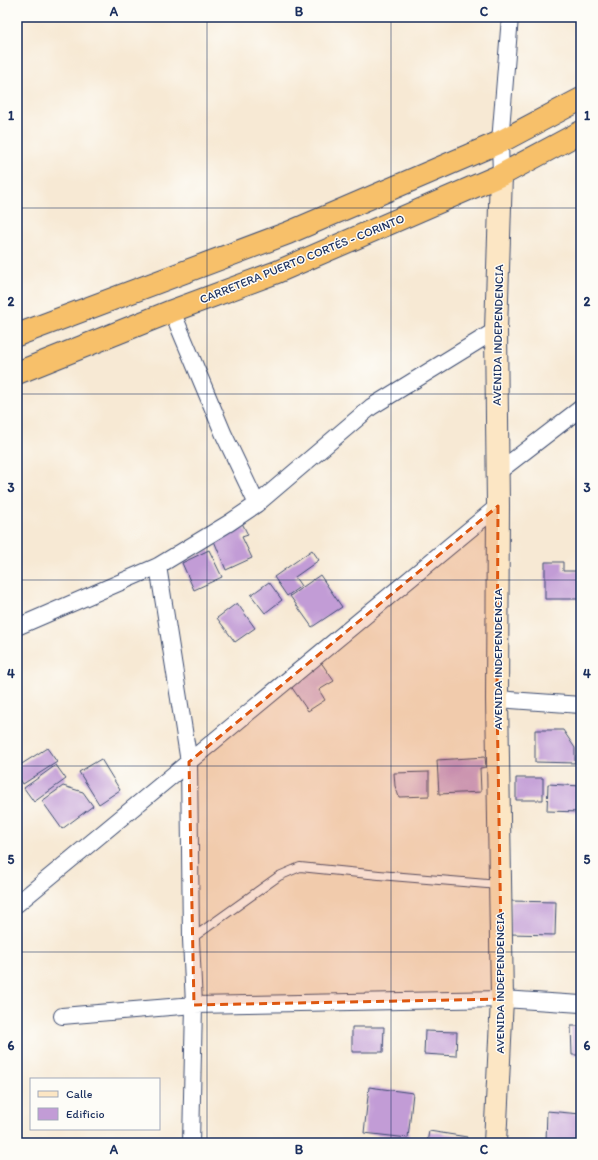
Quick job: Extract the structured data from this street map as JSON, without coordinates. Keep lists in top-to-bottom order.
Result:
{
  "streets": {
    "highway": ["CARRETERA PUERTO CORTÉS - CORINTO"],
    "street": ["AVENIDA INDEPENDENCIA"]
  },
  "crossings": [
    ["CARRETERA PUERTO CORTÉS - CORINTO", "AVENIDA INDEPENDENCIA"]
  ],
  "legend": ["Calle", "Edificio"],
  "grid": {
    "columns": ["A", "B", "C"],
    "rows": [
      "1",
      "2",
      "3",
      "4",
      "5",
      "6"
    ]
  }
}
